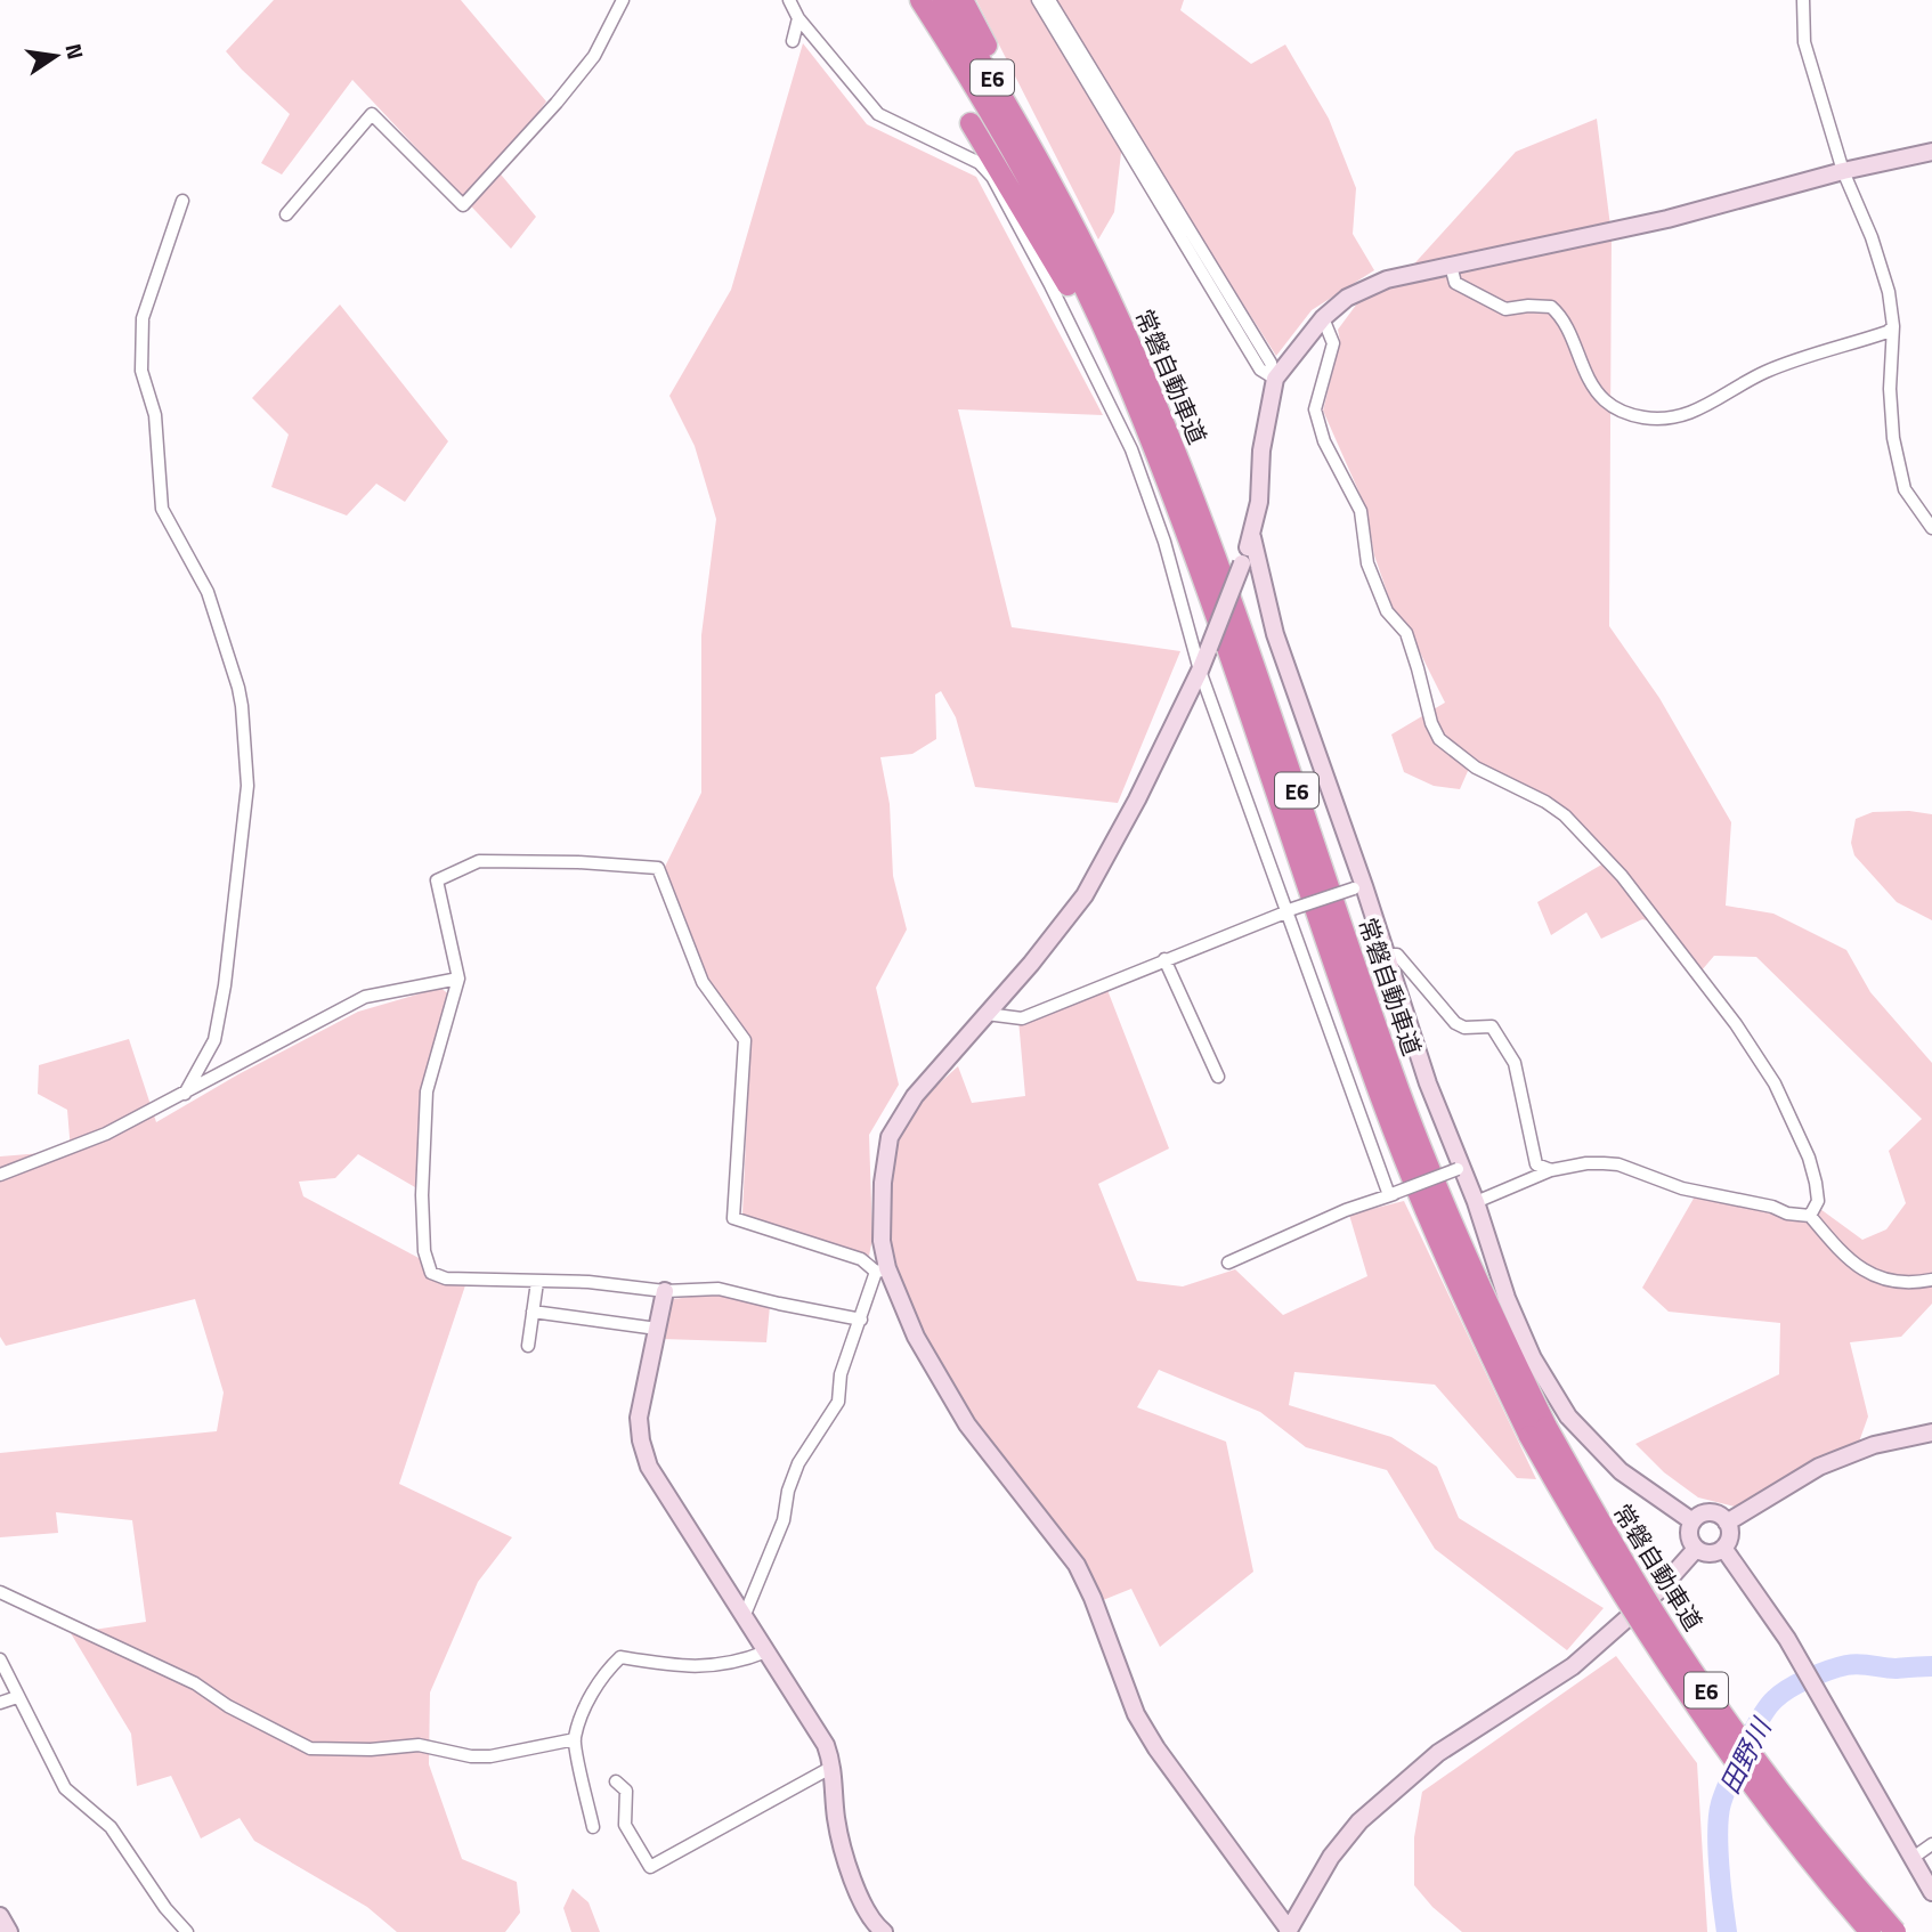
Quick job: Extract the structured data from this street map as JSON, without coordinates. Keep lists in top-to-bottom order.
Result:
{
  "streets": {
    "highway": ["E6", "常磐自動車道"]
  },
  "water": ["田野川"],
  "north": "right"
}
